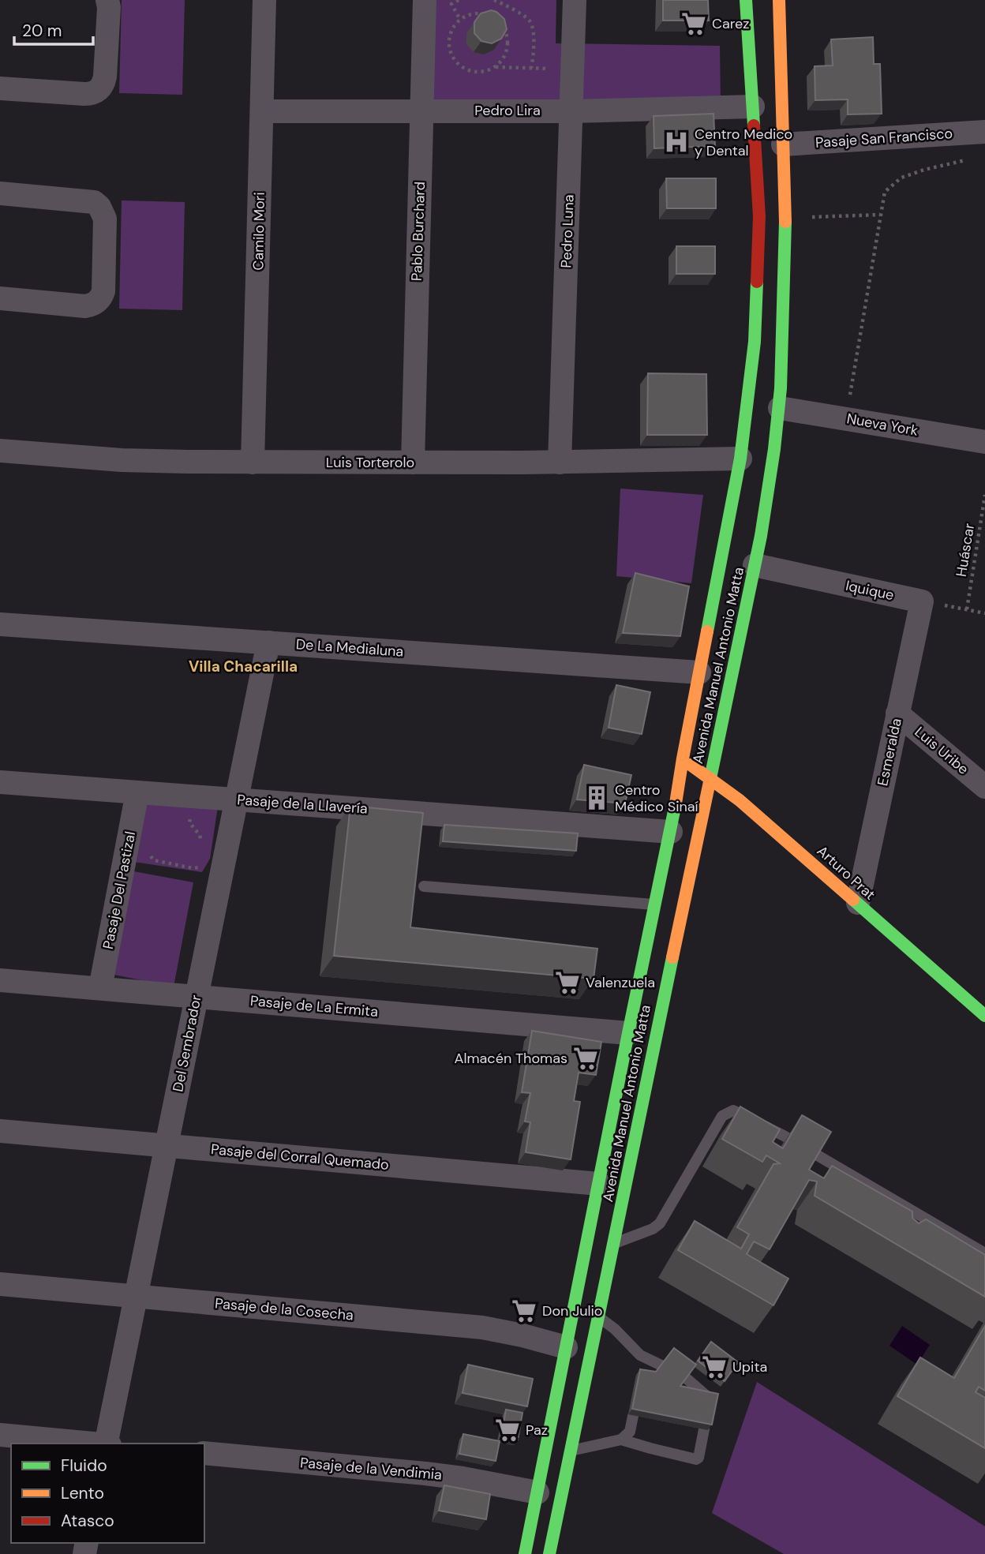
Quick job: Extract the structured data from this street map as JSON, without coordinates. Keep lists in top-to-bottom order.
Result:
{
  "streets": {
    "main road": ["Avenida Manuel Antonio Matta", "Arturo Prat"],
    "street": [
      "Pedro Lira",
      "Pasaje San Francisco",
      "Camilo Mori",
      "Pablo Burchard",
      "Pedro Luna",
      "Nueva York",
      "Luis Torterolo",
      "Iquique",
      "De La Medialuna",
      "Luis Uribe",
      "Esmeralda",
      "Pasaje de la Llavería",
      "Pasaje Del Pastizal",
      "Pasaje de La Ermita",
      "Del Sembrador",
      "Pasaje del Corral Quemado",
      "Pasaje de la Cosecha",
      "Pasaje de la Vendimia"
    ],
    "path": ["Huáscar"]
  },
  "crossings": [
    ["Pedro Lira", "Camilo Mori"],
    ["Pedro Lira", "Pablo Burchard"],
    ["Pedro Lira", "Pedro Luna"],
    ["Pedro Lira", "Avenida Manuel Antonio Matta"],
    ["Pasaje San Francisco", "Avenida Manuel Antonio Matta"],
    ["Camilo Mori", "Luis Torterolo"],
    ["Pablo Burchard", "Luis Torterolo"],
    ["Pedro Luna", "Luis Torterolo"],
    ["Nueva York", "Avenida Manuel Antonio Matta"],
    ["Luis Torterolo", "Avenida Manuel Antonio Matta"],
    ["Iquique", "Avenida Manuel Antonio Matta"],
    ["Iquique", "Esmeralda"],
    ["De La Medialuna", "Avenida Manuel Antonio Matta"],
    ["De La Medialuna", "Del Sembrador"],
    ["Avenida Manuel Antonio Matta", "Pasaje de la Llavería"],
    ["Avenida Manuel Antonio Matta", "Arturo Prat"],
    ["Avenida Manuel Antonio Matta", "Pasaje de La Ermita"],
    ["Avenida Manuel Antonio Matta", "Pasaje del Corral Quemado"],
    ["Avenida Manuel Antonio Matta", "Pasaje de la Cosecha"],
    ["Avenida Manuel Antonio Matta", "Pasaje de la Vendimia"],
    ["Luis Uribe", "Esmeralda"],
    ["Esmeralda", "Arturo Prat"],
    ["Pasaje de la Llavería", "Pasaje Del Pastizal"],
    ["Pasaje de la Llavería", "Del Sembrador"],
    ["Pasaje Del Pastizal", "Pasaje de La Ermita"],
    ["Pasaje de La Ermita", "Del Sembrador"],
    ["Del Sembrador", "Pasaje del Corral Quemado"],
    ["Del Sembrador", "Pasaje de la Cosecha"]
  ],
  "districts": ["Villa Chacarilla"],
  "places": {
    "supermarket": [
      "Carez",
      "Valenzuela",
      "Almacén Thomas",
      "Don Julio",
      "Upita",
      "Paz"
    ],
    "hospital": ["Centro Medico y Dental"],
    "building": ["Centro Médico Sinaí"]
  },
  "legend": ["Fluido", "Lento", "Atasco"],
  "scale_bar": "20 m"
}
